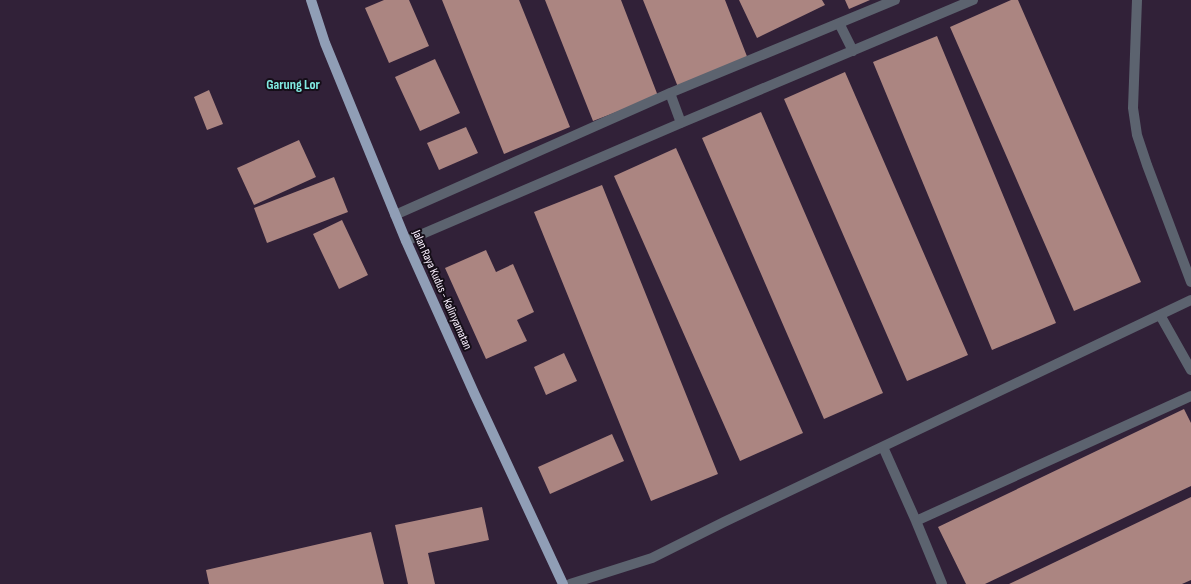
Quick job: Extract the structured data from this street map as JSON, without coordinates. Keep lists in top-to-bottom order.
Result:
{
  "streets": {
    "main road": ["Jalan Raya Kudus - Kalinyamatan"]
  },
  "districts": ["Garung Lor"]
}
